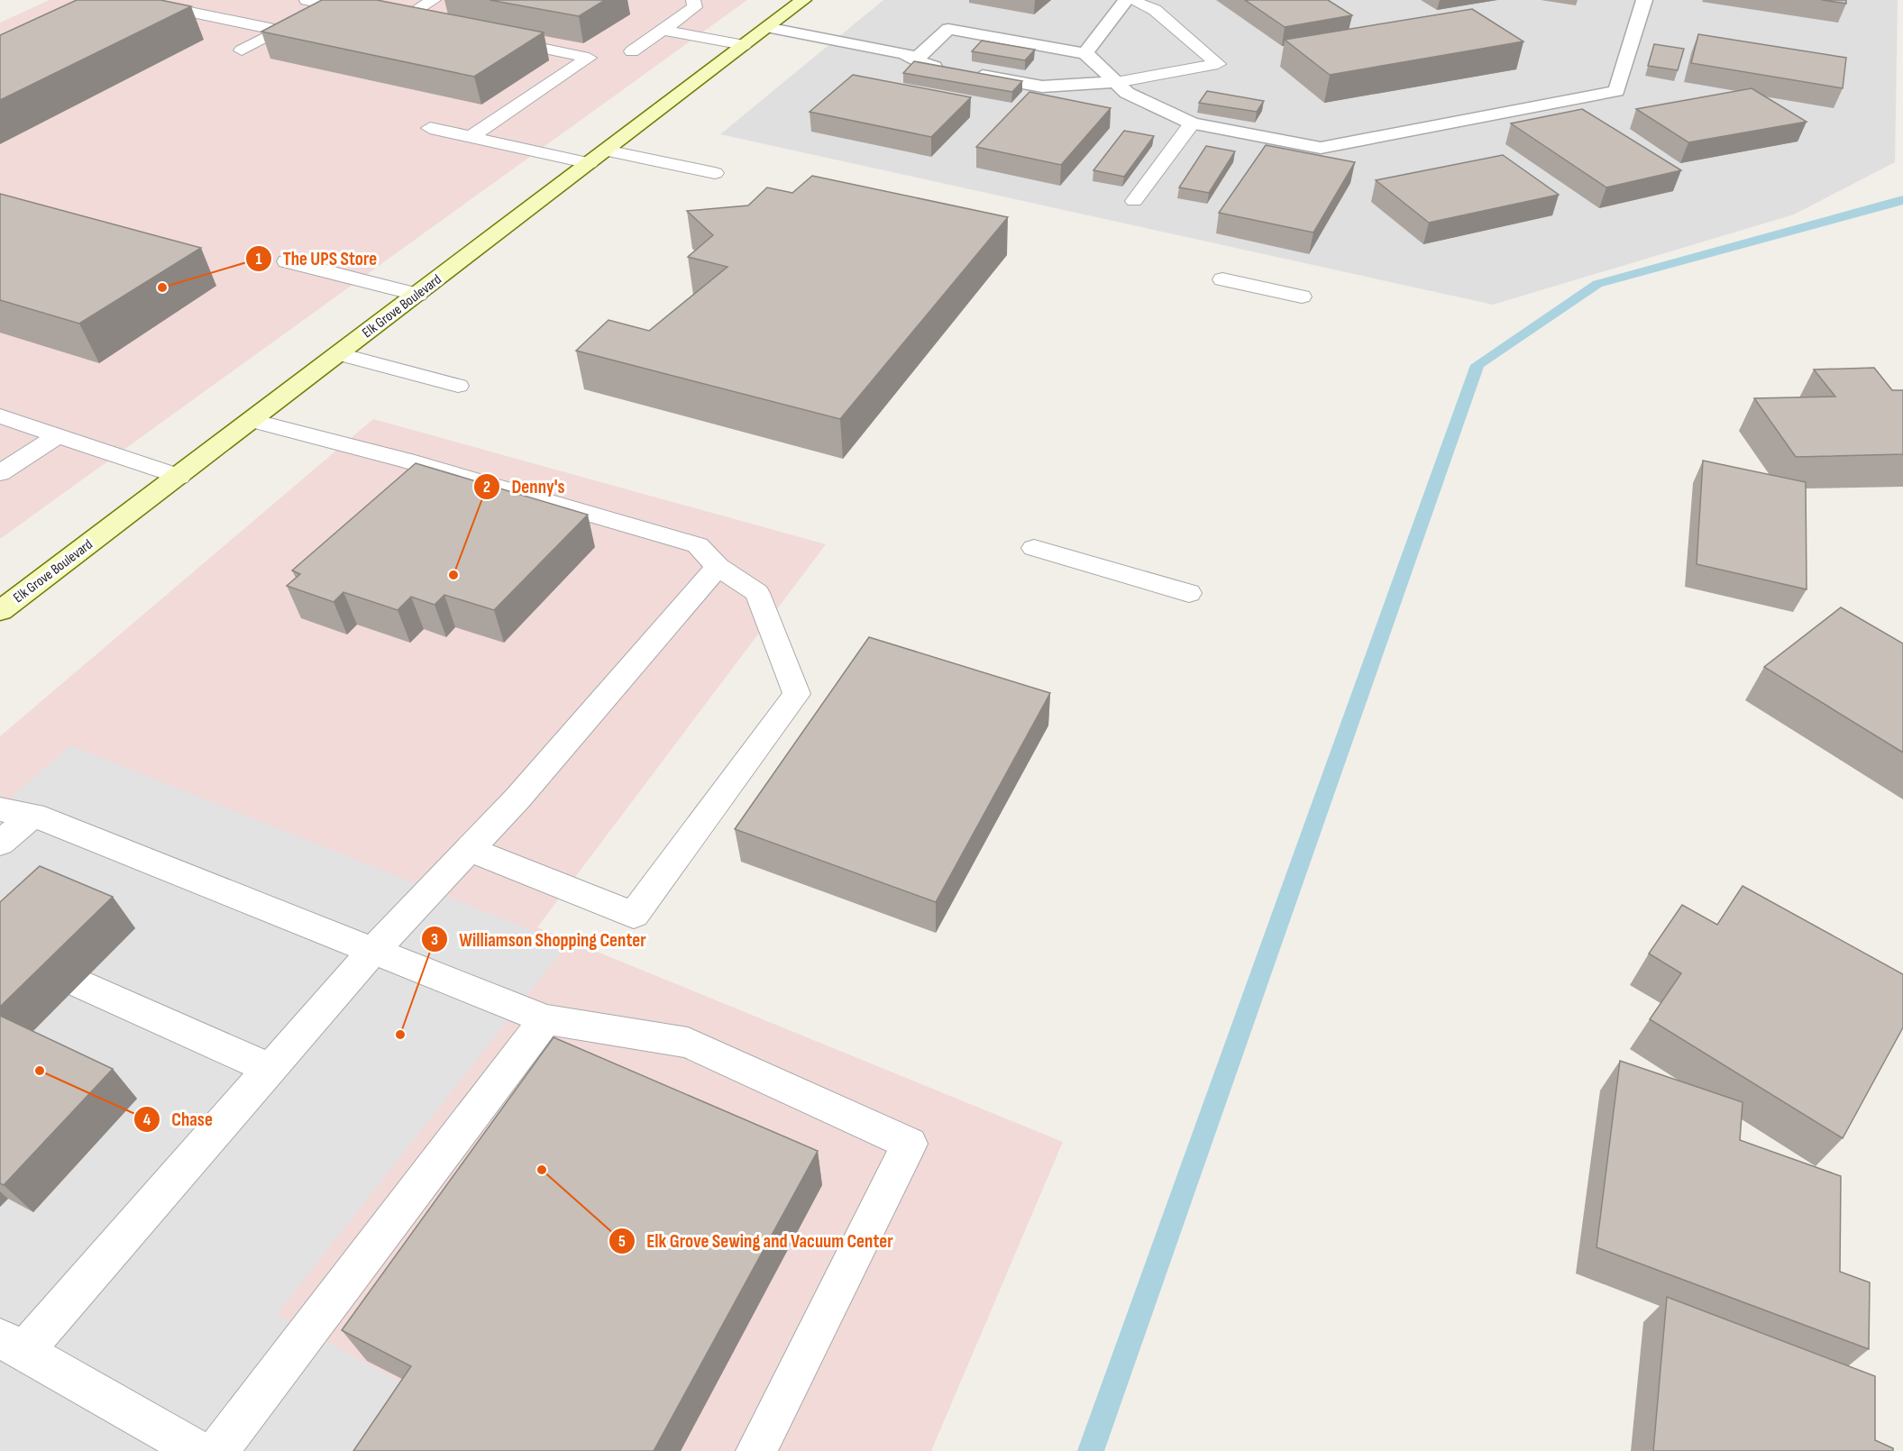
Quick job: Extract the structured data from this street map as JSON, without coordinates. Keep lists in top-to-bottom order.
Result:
{
  "streets": {
    "main road": ["Elk Grove Boulevard"]
  },
  "places": [
    "The UPS Store",
    "Denny's",
    "Williamson Shopping Center",
    "Chase",
    "Elk Grove Sewing and Vacuum Center"
  ]
}
